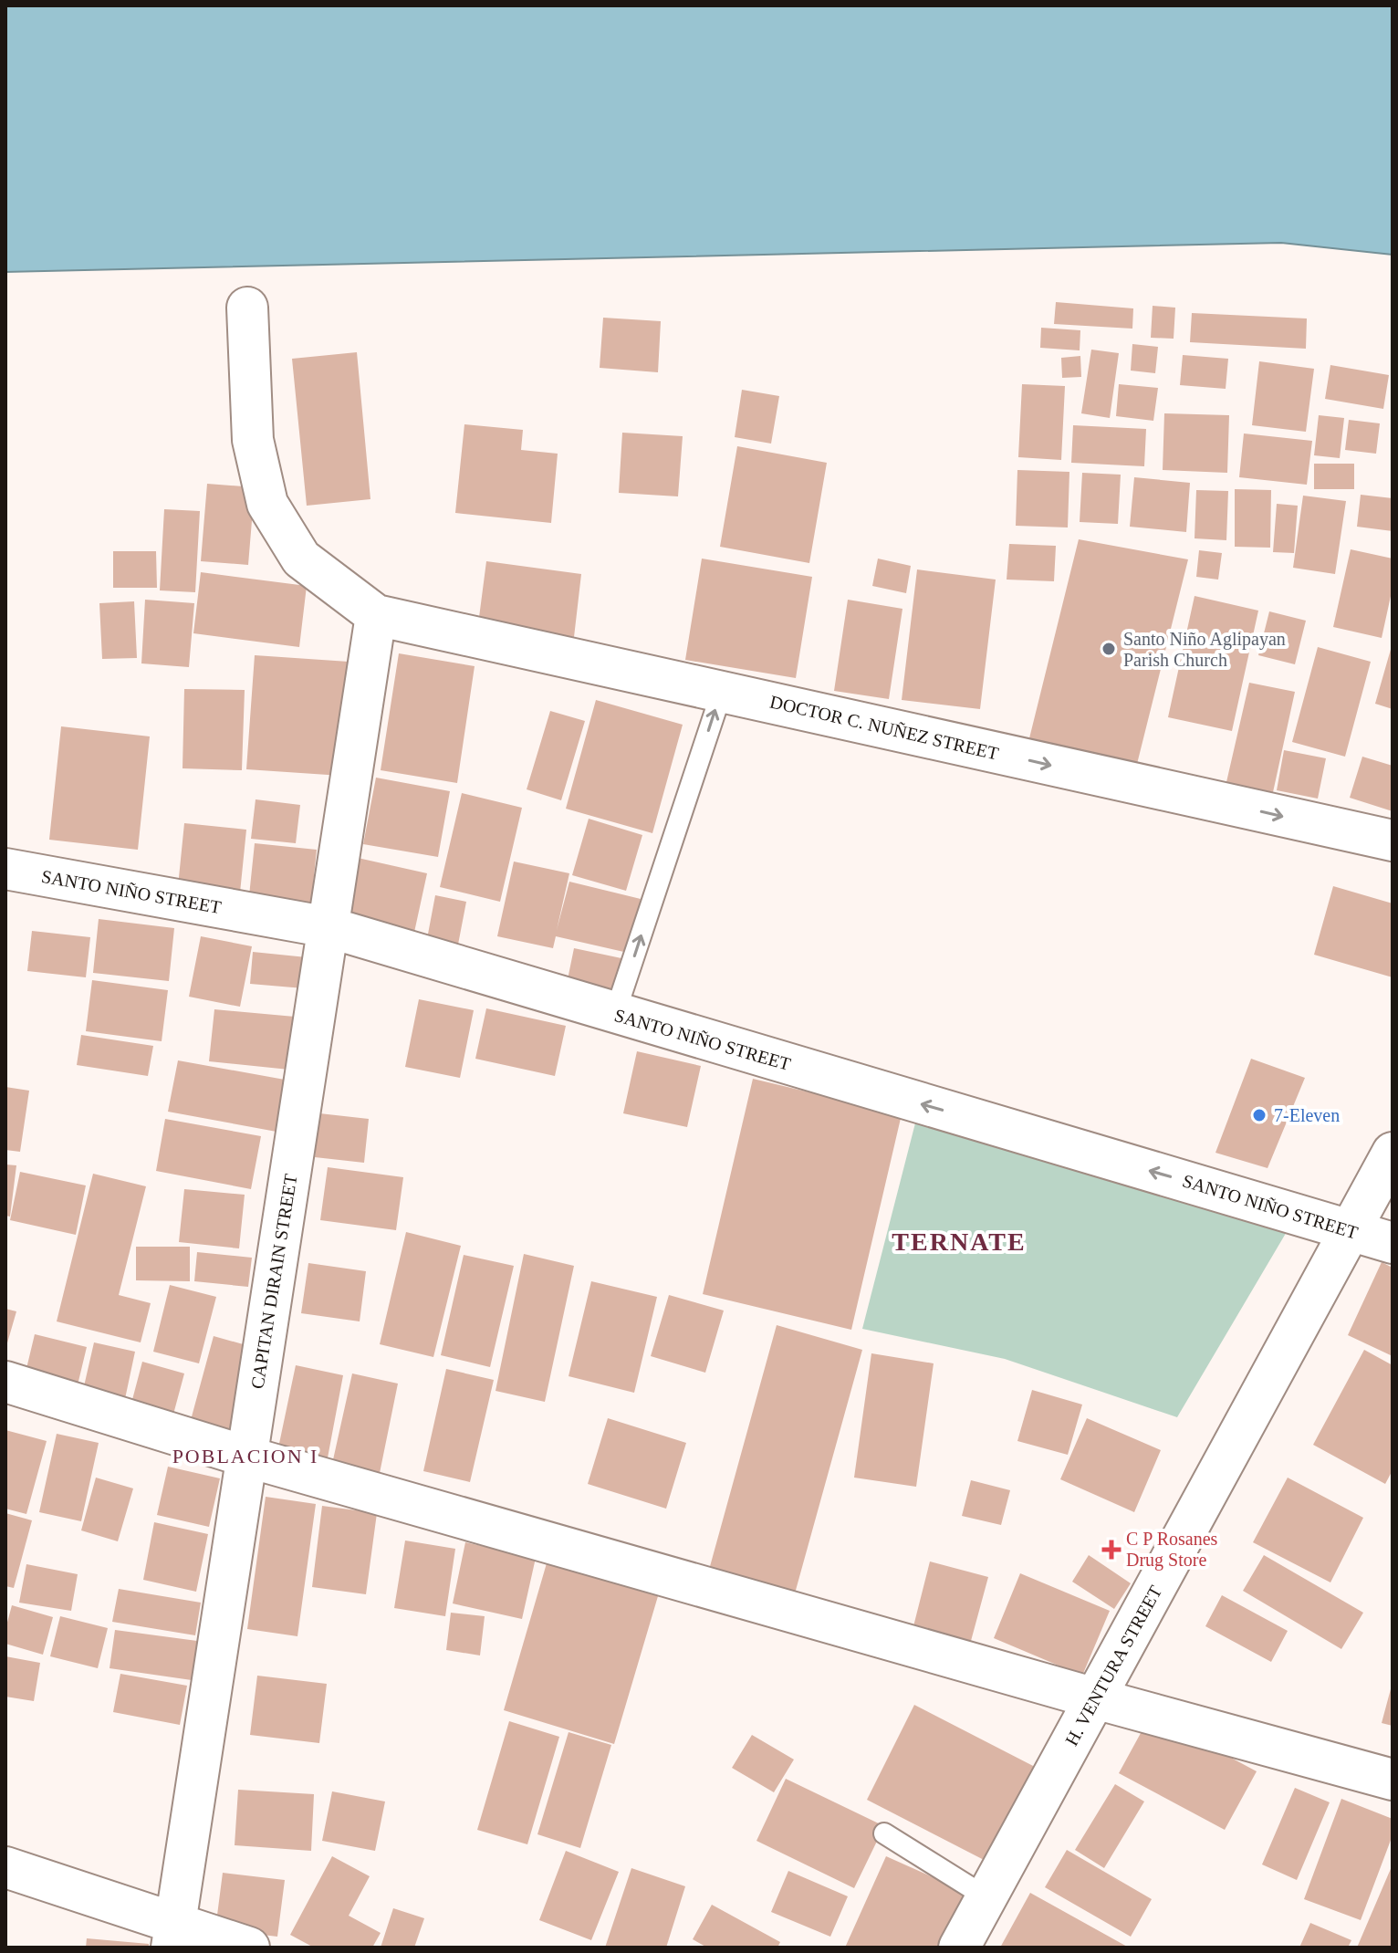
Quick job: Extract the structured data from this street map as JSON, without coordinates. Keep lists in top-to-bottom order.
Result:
{
  "streets": {
    "street": [
      "DOCTOR C. NUÑEZ STREET",
      "SANTO NIÑO STREET",
      "CAPITAN DIRAIN STREET",
      "H. VENTURA STREET"
    ]
  },
  "crossings": [
    ["DOCTOR C. NUÑEZ STREET", "CAPITAN DIRAIN STREET"],
    ["SANTO NIÑO STREET", "CAPITAN DIRAIN STREET"],
    ["SANTO NIÑO STREET", "H. VENTURA STREET"]
  ],
  "one_way": ["DOCTOR C. NUÑEZ STREET", "SANTO NIÑO STREET"],
  "districts": ["TERNATE", "POBLACION I"],
  "places": {
    "other": ["Santo Niño Aglipayan Parish Church", "7-Eleven"],
    "health": ["C P Rosanes Drug Store"]
  }
}
